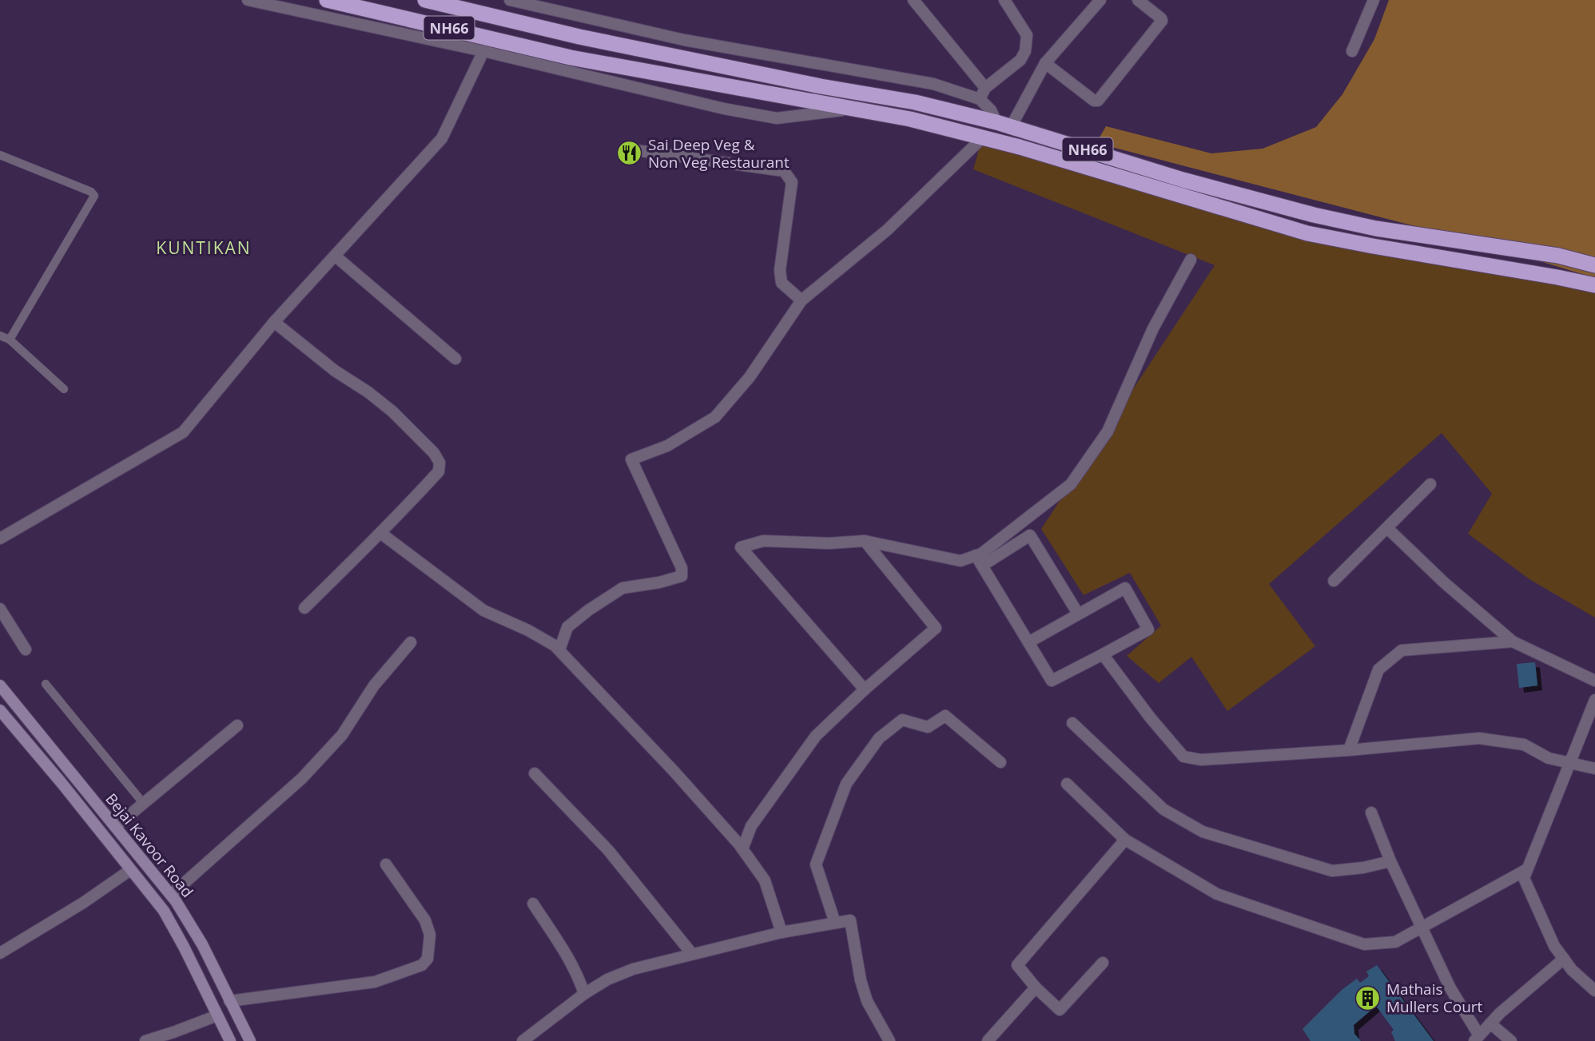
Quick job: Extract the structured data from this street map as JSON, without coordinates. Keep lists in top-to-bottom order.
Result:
{
  "streets": {
    "highway": ["NH66"],
    "main road": ["Bejai Kavoor Road"]
  },
  "districts": ["KUNTIKAN"],
  "places": {
    "restaurant": ["Sai Deep Veg & Non Veg Restaurant"],
    "building": ["Mathais Mullers Court"]
  }
}
